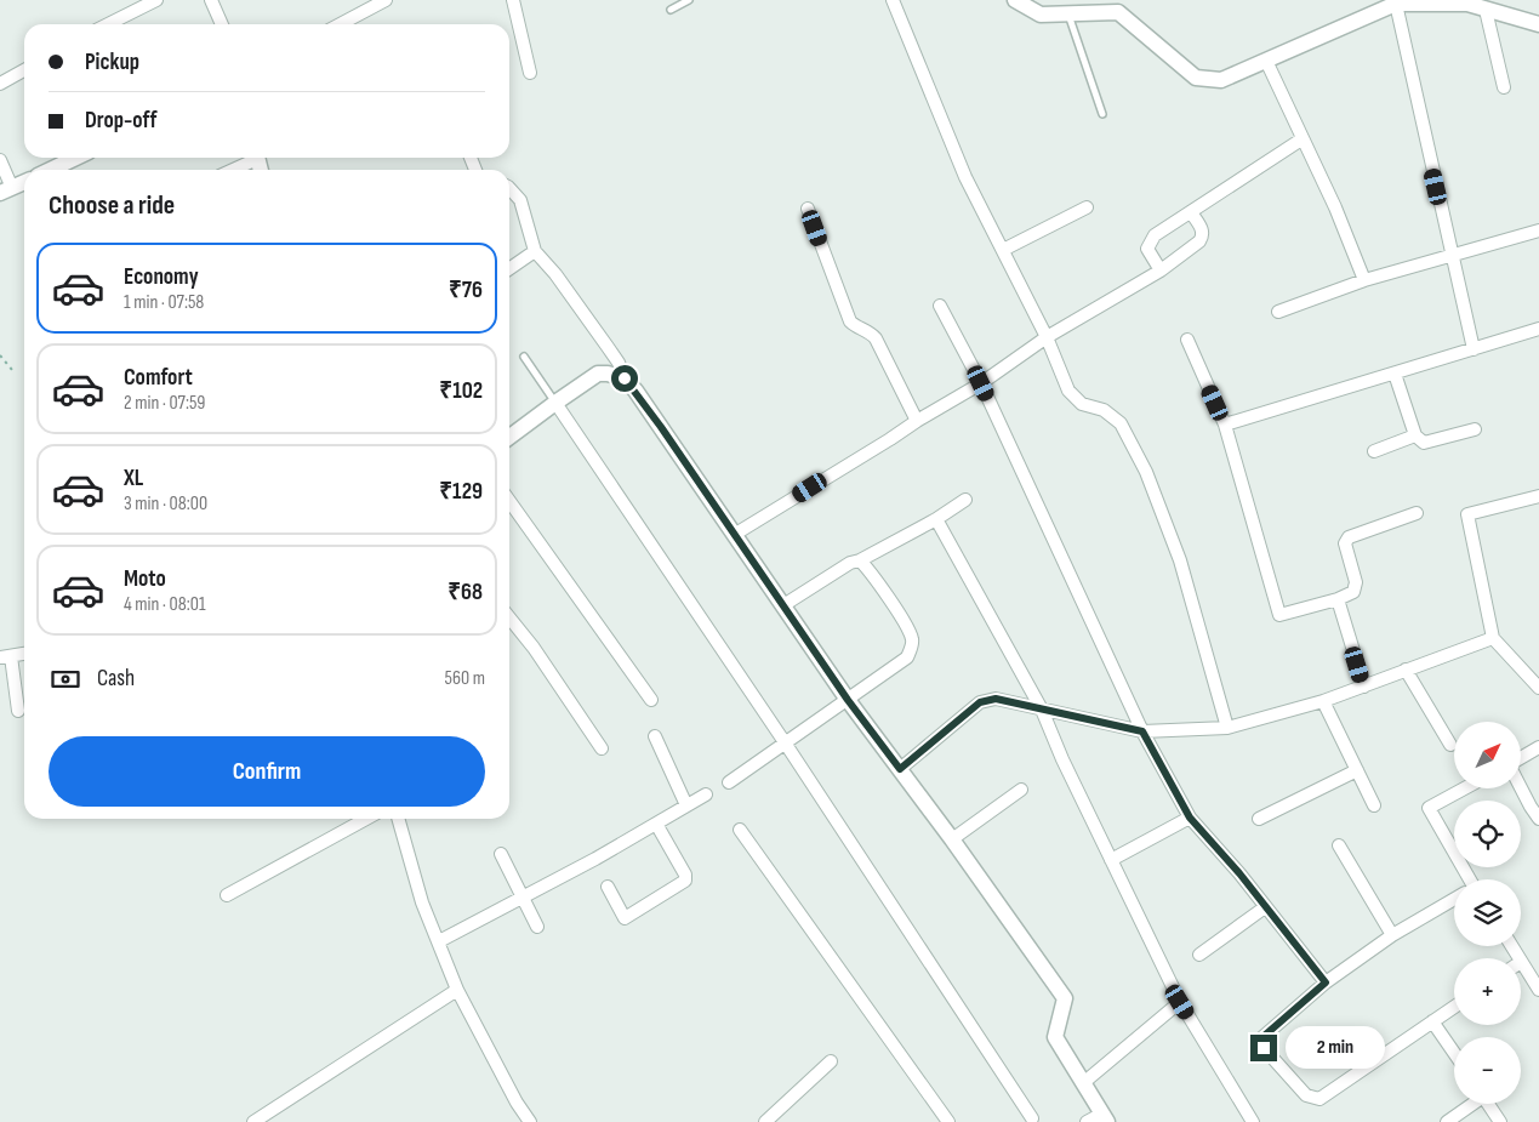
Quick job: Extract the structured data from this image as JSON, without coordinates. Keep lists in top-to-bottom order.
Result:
{
  "north": "top right",
  "page": {
    "banner": ["Pickup", "Drop-off"],
    "heading": "Choose a ride",
    "list": [
      {
        "name": "Economy",
        "note": "1 min · 07:58",
        "value": "₹76"
      },
      {
        "name": "Comfort",
        "note": "2 min · 07:59",
        "value": "₹102"
      },
      {
        "name": "XL",
        "note": "3 min · 08:00",
        "value": "₹129"
      },
      {
        "name": "Moto",
        "note": "4 min · 08:01",
        "value": "₹68"
      }
    ],
    "pay": ["Cash", "560 m"],
    "map_buttons": ["+", "−"],
    "buttons": "Confirm",
    "bubble": "2 min"
  }
}
